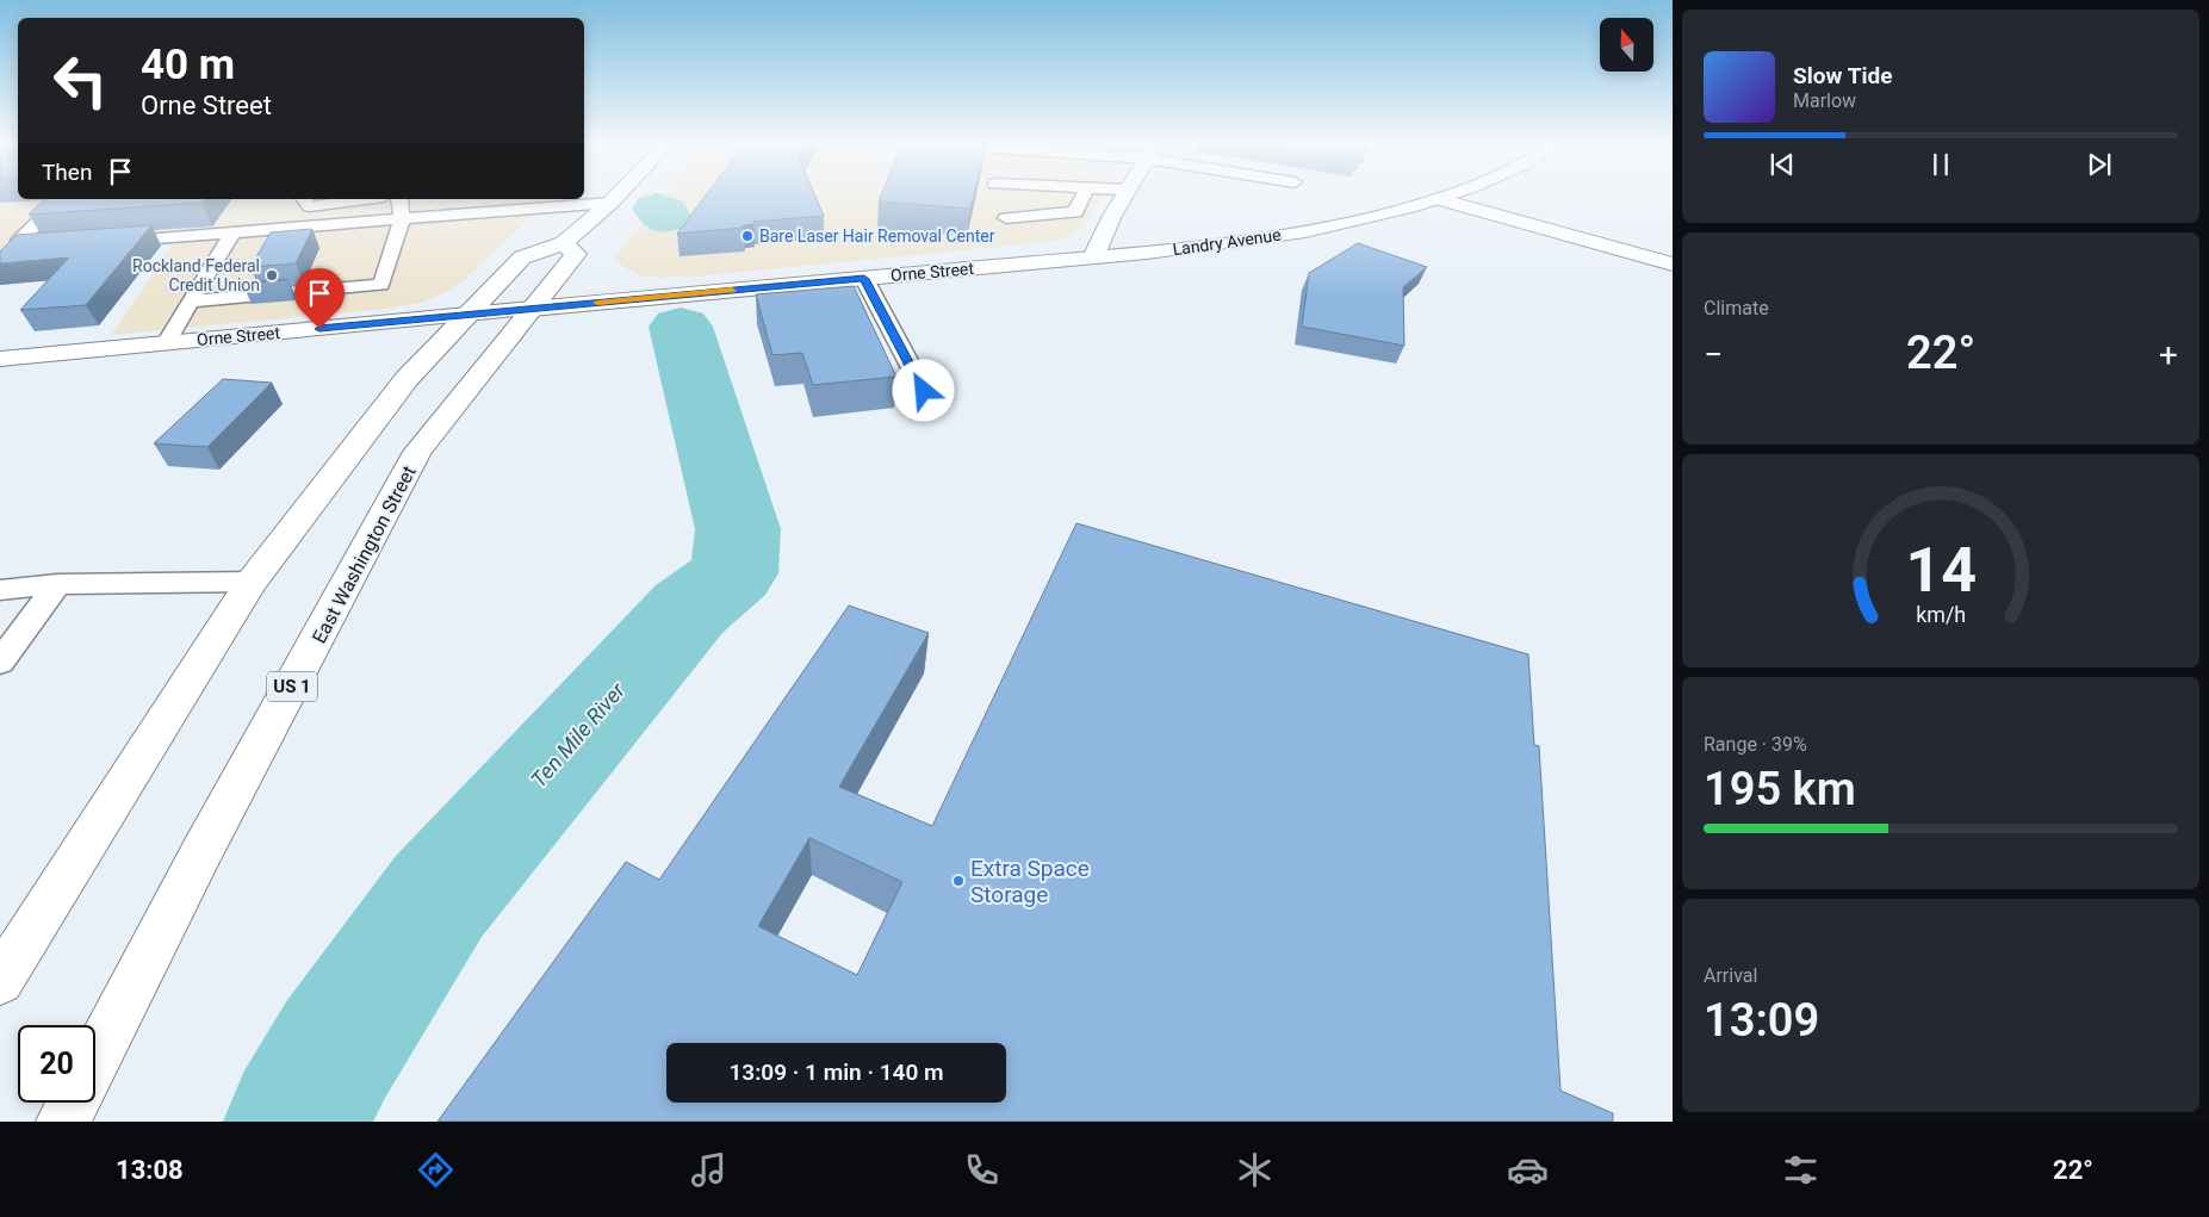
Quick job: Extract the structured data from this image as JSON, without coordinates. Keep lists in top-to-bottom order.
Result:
{
  "streets": {
    "street": [
      "Landry Avenue",
      "Orne Street",
      "East Washington Street",
      "US 1"
    ]
  },
  "crossings": [
    ["Landry Avenue", "Orne Street"],
    ["Orne Street", "East Washington Street"]
  ],
  "water": ["Ten Mile River"],
  "places": ["Bare Laser Hair Removal Center", "Rockland Federal Credit Union", "Extra Space Storage"],
  "north": "top",
  "page": {
    "turn": ["40 m", "Orne Street"],
    "song": ["Slow Tide", "Marlow"],
    "then": "Then",
    "tile": [
      "Climate",
      ["Range · 39%", "195 km"],
      ["Arrival", "13:09"]
    ],
    "heat": ["−", "22°", "+"],
    "limit": "20",
    "trip": "13:09 · 1 min · 140 m",
    "tabs": ["13:08", "22°"],
    "gauge": ["14", "km/h"]
  }
}
